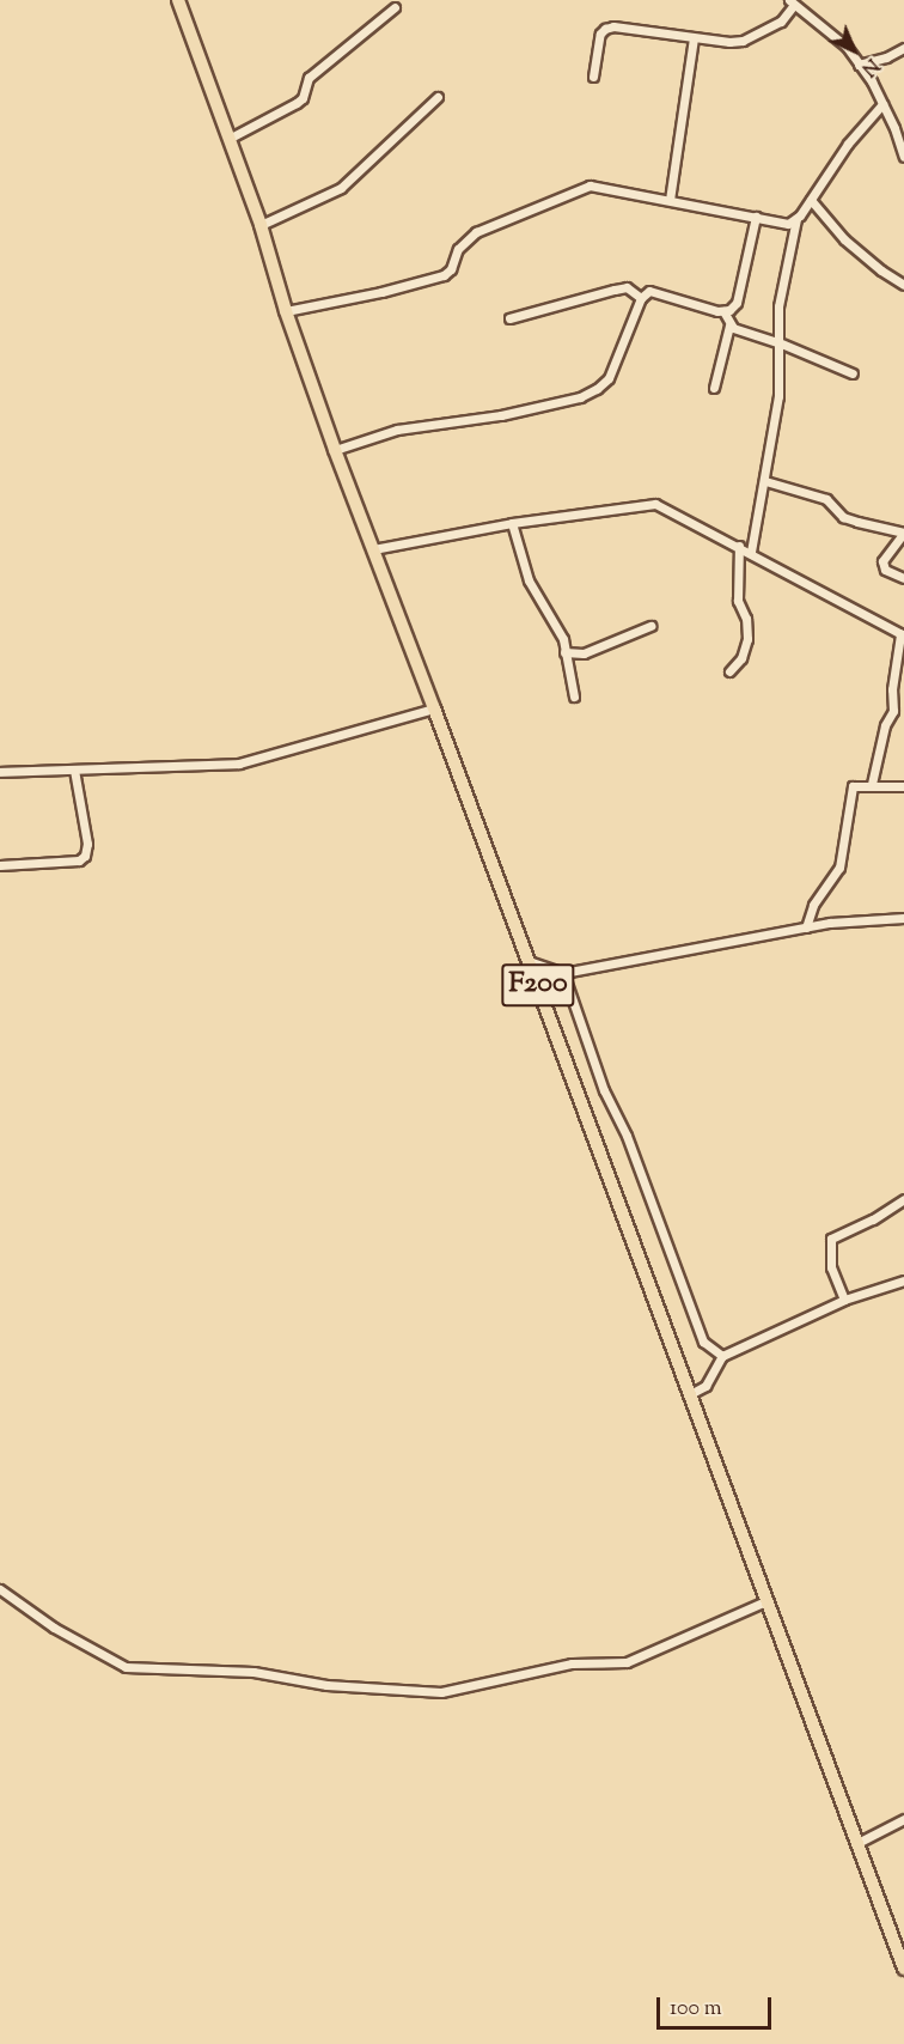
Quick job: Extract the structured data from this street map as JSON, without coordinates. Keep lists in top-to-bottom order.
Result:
{
  "streets": {
    "main road": ["F200"]
  },
  "scale_bar": "100 m",
  "north": "bottom right"
}
